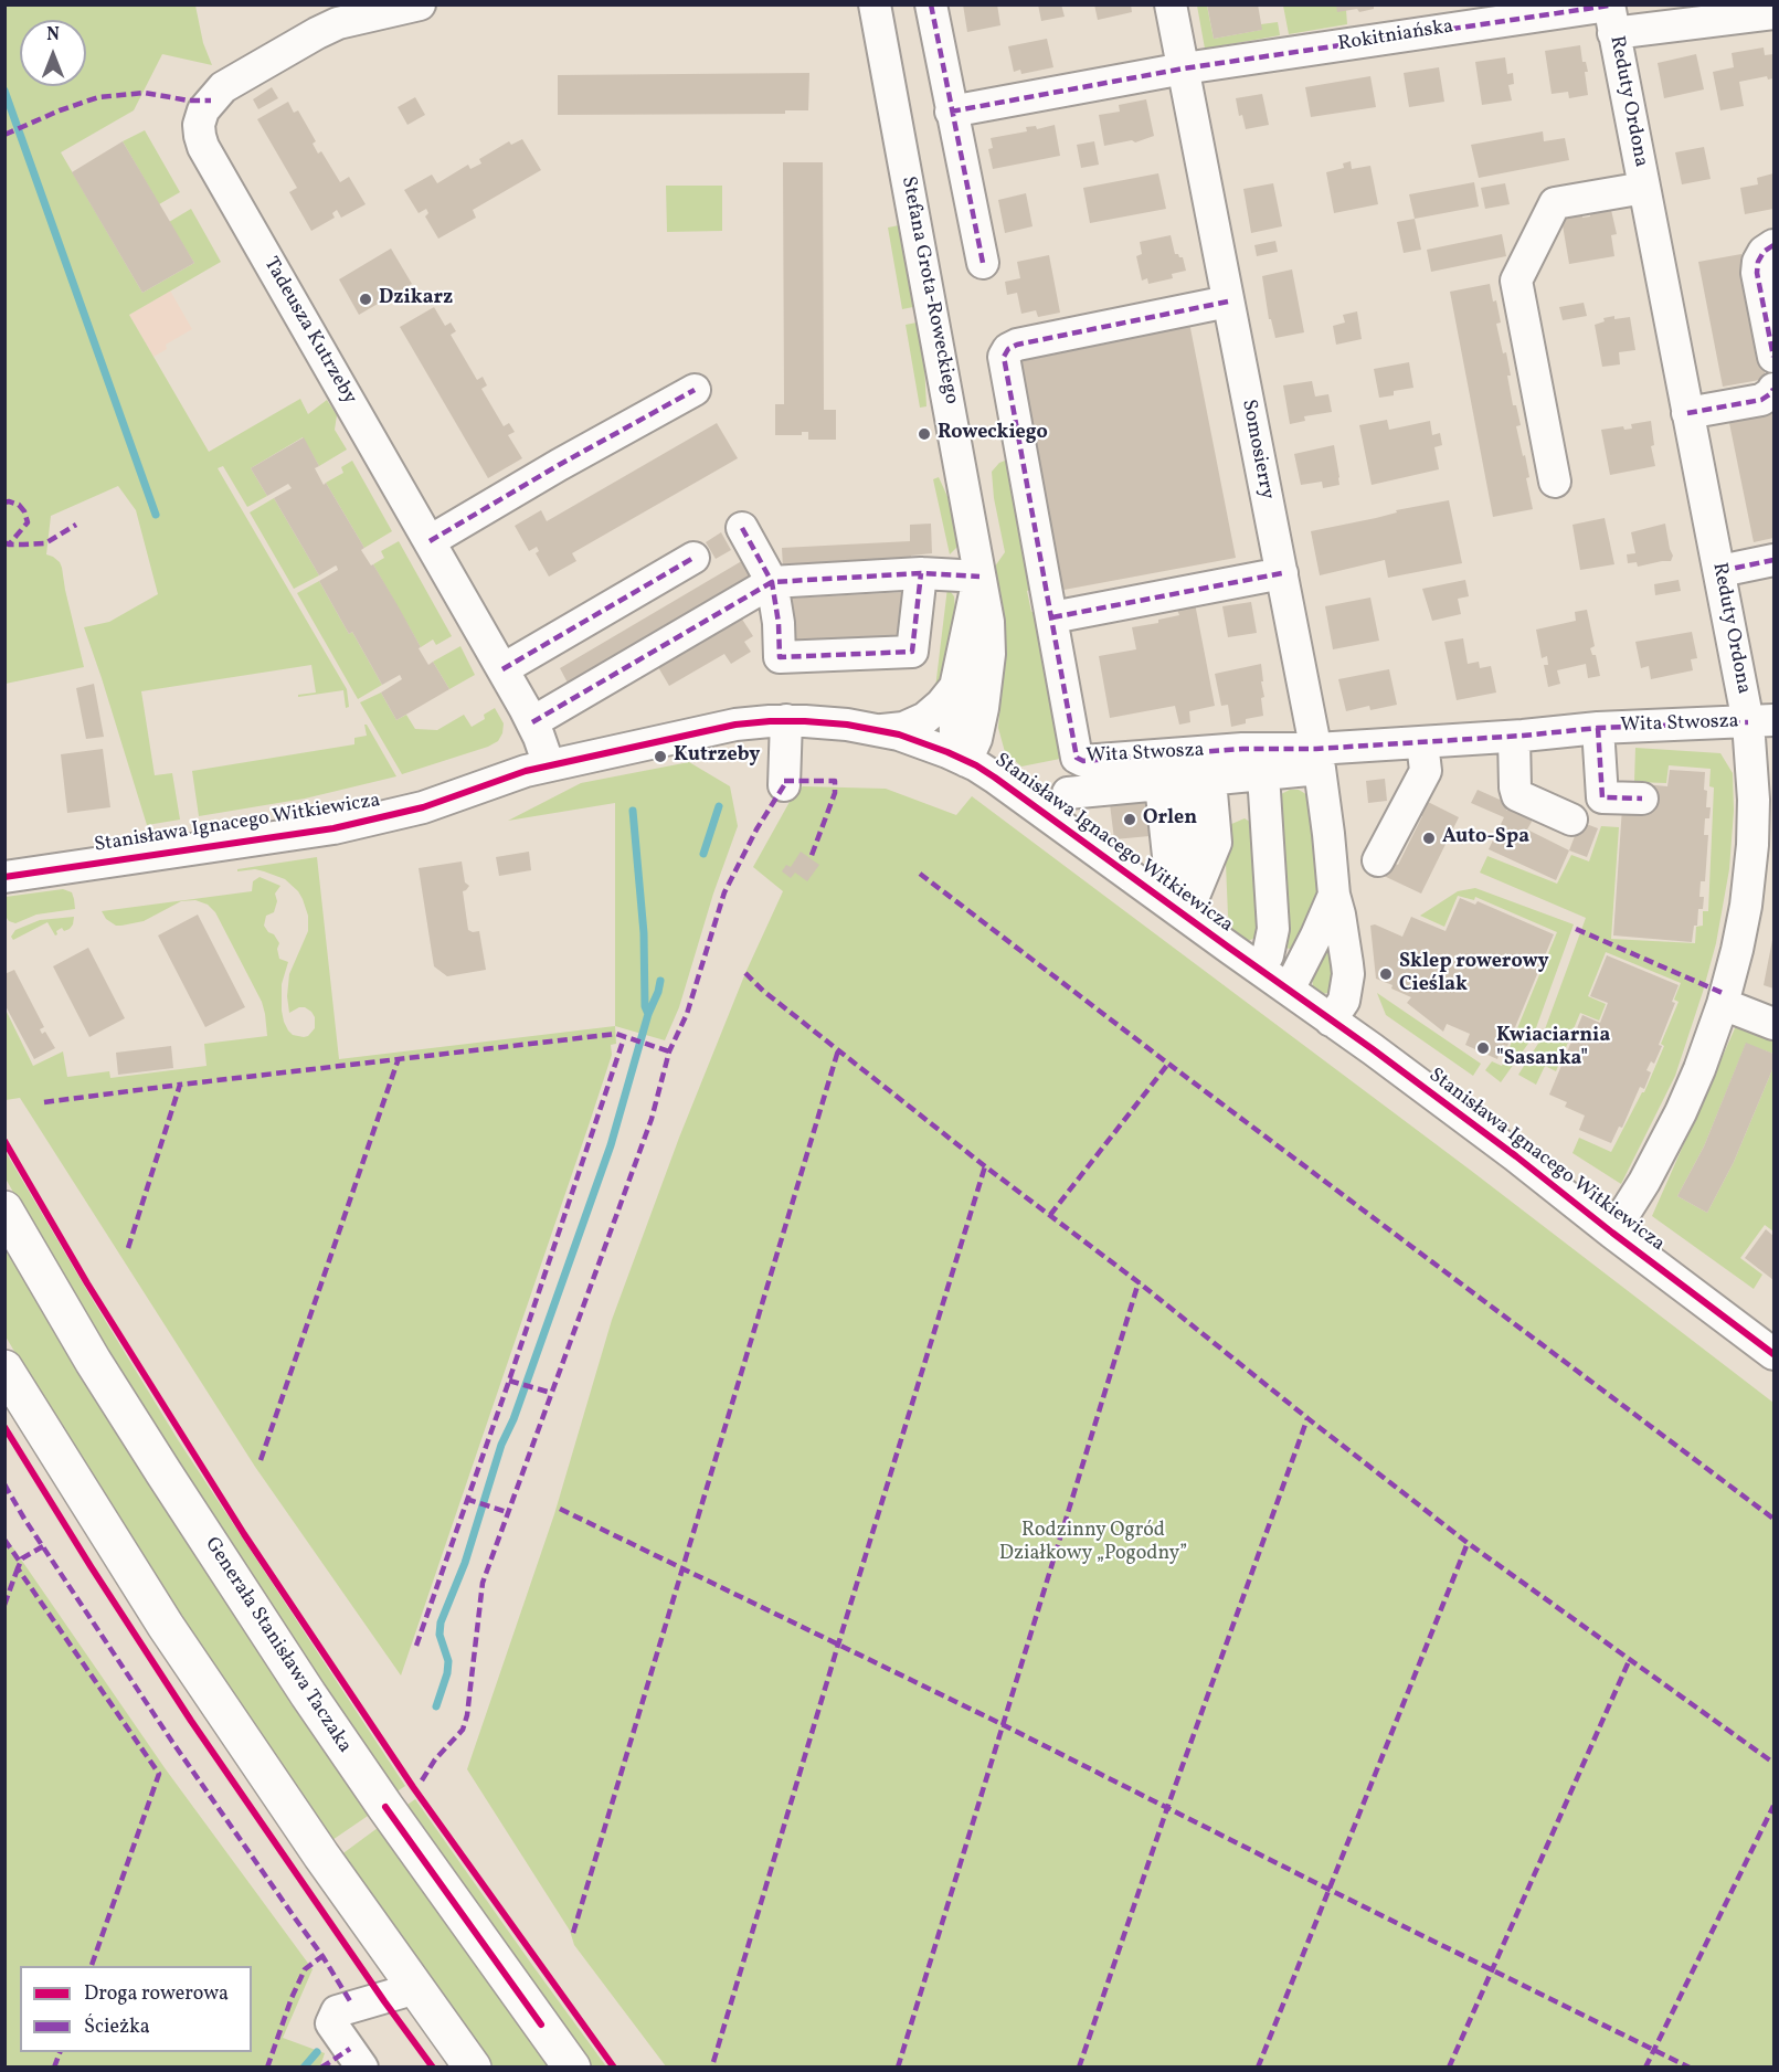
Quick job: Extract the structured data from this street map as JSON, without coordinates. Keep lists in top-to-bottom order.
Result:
{
  "streets": {
    "main road": ["Generała Stanisława Taczaka"],
    "street": [
      "Rokitniańska",
      "Reduty Ordona",
      "Stefana Grota-Roweckiego",
      "Tadeusza Kutrzeby",
      "Somosierry",
      "Wita Stwosza",
      "Stanisława Ignacego Witkiewicza"
    ]
  },
  "crossings": [
    ["Rokitniańska", "Reduty Ordona"],
    ["Rokitniańska", "Somosierry"],
    ["Reduty Ordona", "Wita Stwosza"],
    ["Reduty Ordona", "Stanisława Ignacego Witkiewicza"],
    ["Stefana Grota-Roweckiego", "Stanisława Ignacego Witkiewicza"],
    ["Tadeusza Kutrzeby", "Stanisława Ignacego Witkiewicza"],
    ["Somosierry", "Wita Stwosza"],
    ["Somosierry", "Stanisława Ignacego Witkiewicza"]
  ],
  "parks": ["Rodzinny Ogród Działkowy „Pogodny”"],
  "places": [
    "Dzikarz",
    "Roweckiego",
    "Kutrzeby",
    "Orlen",
    "Auto-Spa",
    "Sklep rowerowy Cieślak",
    "Kwiaciarnia \"Sasanka\""
  ],
  "legend": ["Droga rowerowa", "Ścieżka"],
  "north": "top"
}
